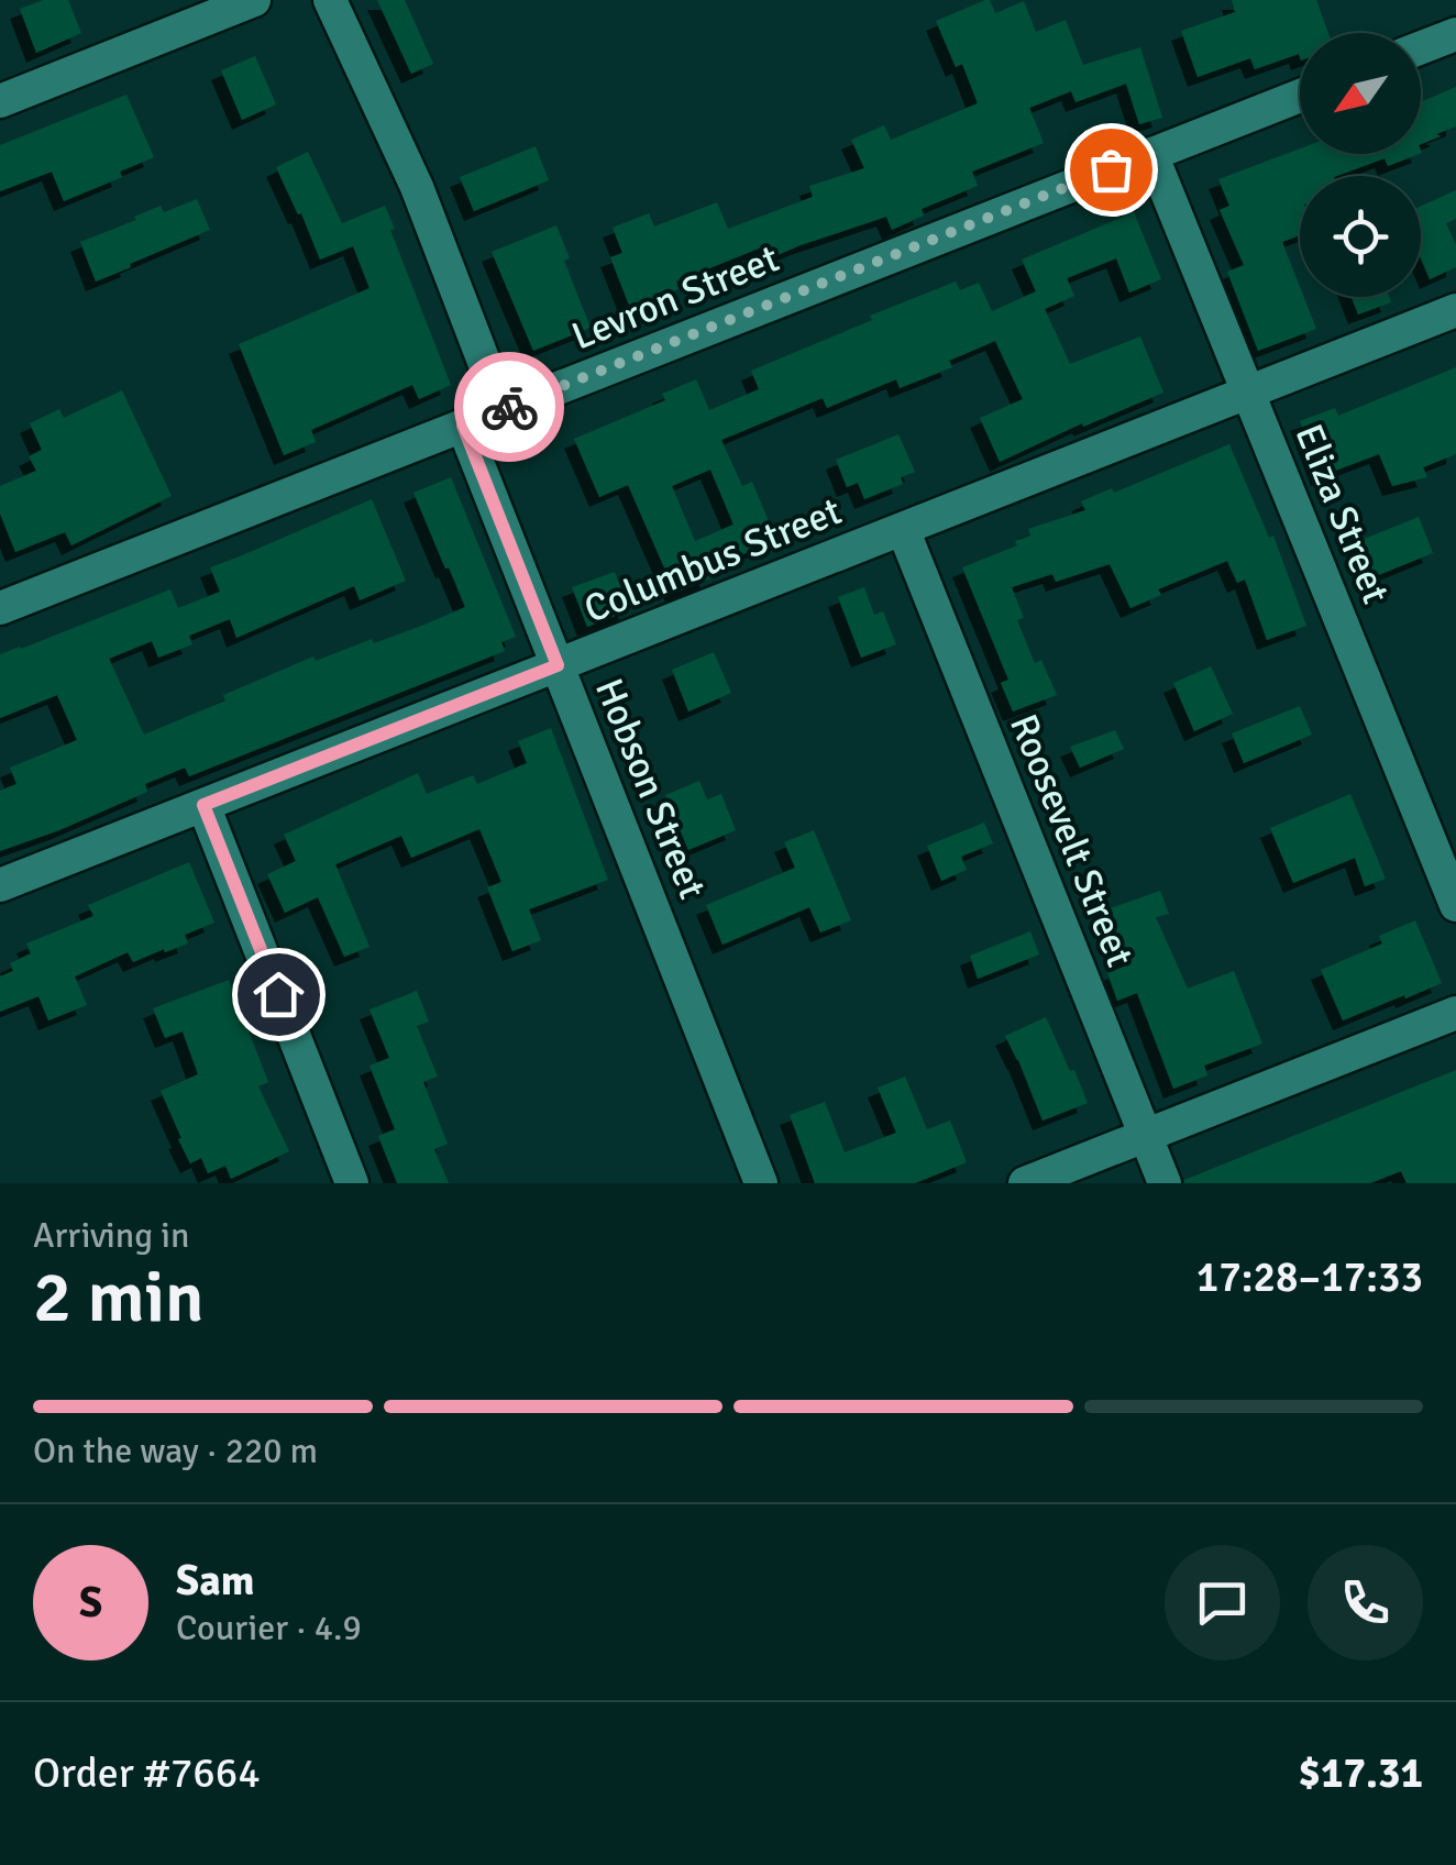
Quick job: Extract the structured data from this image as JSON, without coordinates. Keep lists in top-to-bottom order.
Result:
{
  "streets": {
    "street": [
      "Levron Street",
      "Eliza Street",
      "Columbus Street",
      "Hobson Street",
      "Roosevelt Street"
    ]
  },
  "crossings": [
    ["Levron Street", "Eliza Street"],
    ["Levron Street", "Hobson Street"],
    ["Eliza Street", "Columbus Street"],
    ["Columbus Street", "Hobson Street"],
    ["Columbus Street", "Roosevelt Street"]
  ],
  "north": "bottom left",
  "page": {
    "heading": ["2 min", "Arriving in", "17:28–17:33"],
    "panel": [
      "Sam",
      "Courier · 4.9",
      "Order #7664",
      "$17.31"
    ],
    "bar": "On the way · 220 m",
    "round": "S"
  }
}
